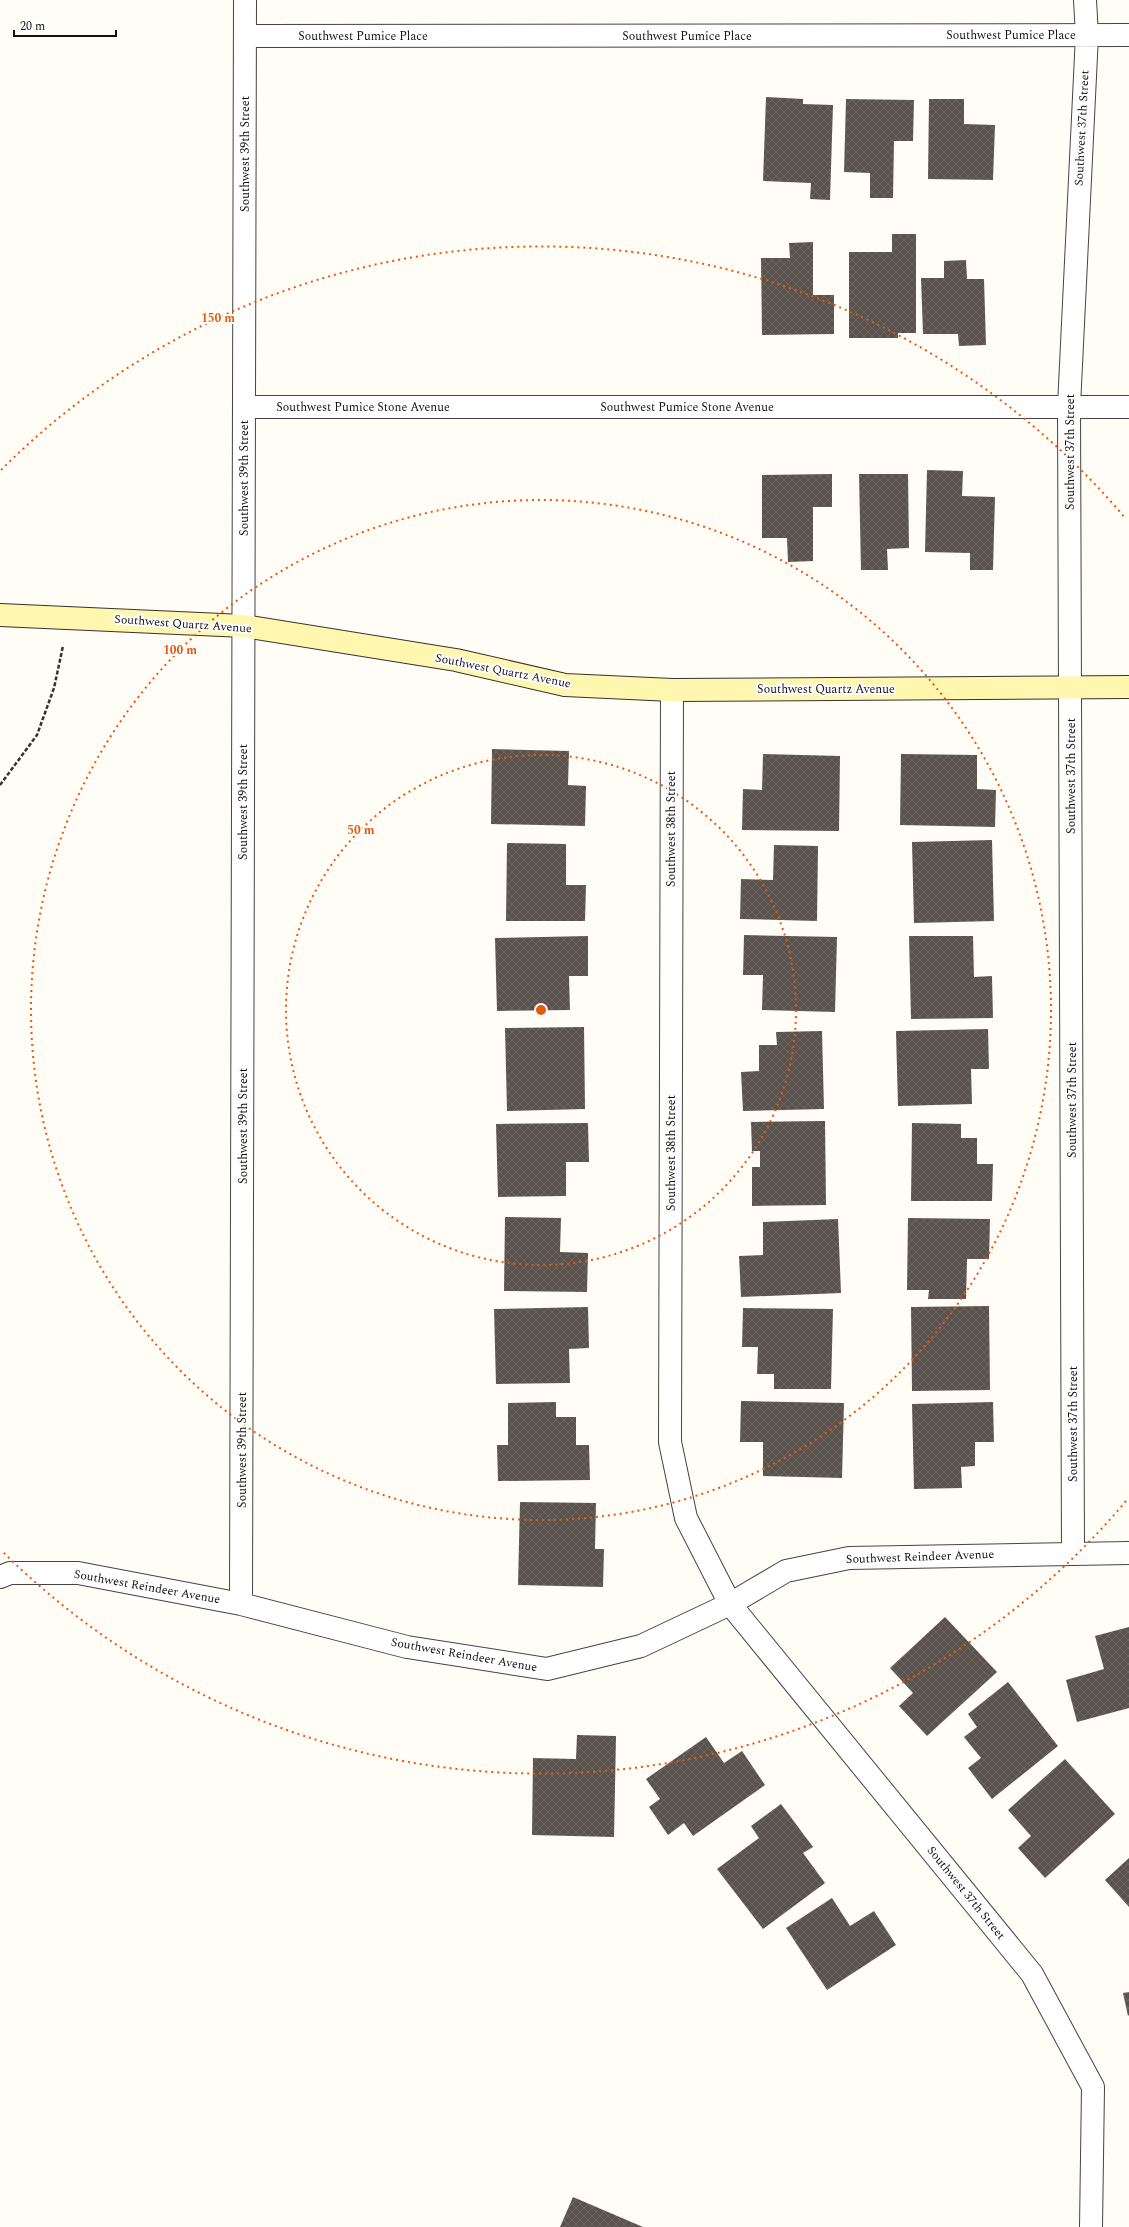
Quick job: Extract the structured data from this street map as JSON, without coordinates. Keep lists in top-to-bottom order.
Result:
{
  "streets": {
    "street": [
      "Southwest Pumice Place",
      "Southwest 37th Street",
      "Southwest 39th Street",
      "Southwest Pumice Stone Avenue",
      "Southwest Quartz Avenue",
      "Southwest 38th Street",
      "Southwest Reindeer Avenue"
    ]
  },
  "crossings": [
    ["Southwest Pumice Place", "Southwest 37th Street"],
    ["Southwest Pumice Place", "Southwest 39th Street"],
    ["Southwest 37th Street", "Southwest Pumice Stone Avenue"],
    ["Southwest 37th Street", "Southwest Quartz Avenue"],
    ["Southwest 37th Street", "Southwest 38th Street"],
    ["Southwest 37th Street", "Southwest Reindeer Avenue"],
    ["Southwest 39th Street", "Southwest Pumice Stone Avenue"],
    ["Southwest 39th Street", "Southwest Quartz Avenue"],
    ["Southwest 39th Street", "Southwest Reindeer Avenue"],
    ["Southwest Quartz Avenue", "Southwest 38th Street"],
    ["Southwest 38th Street", "Southwest Reindeer Avenue"]
  ],
  "scale_bar": "20 m",
  "rings": ["150 m", "100 m", "50 m"]
}
